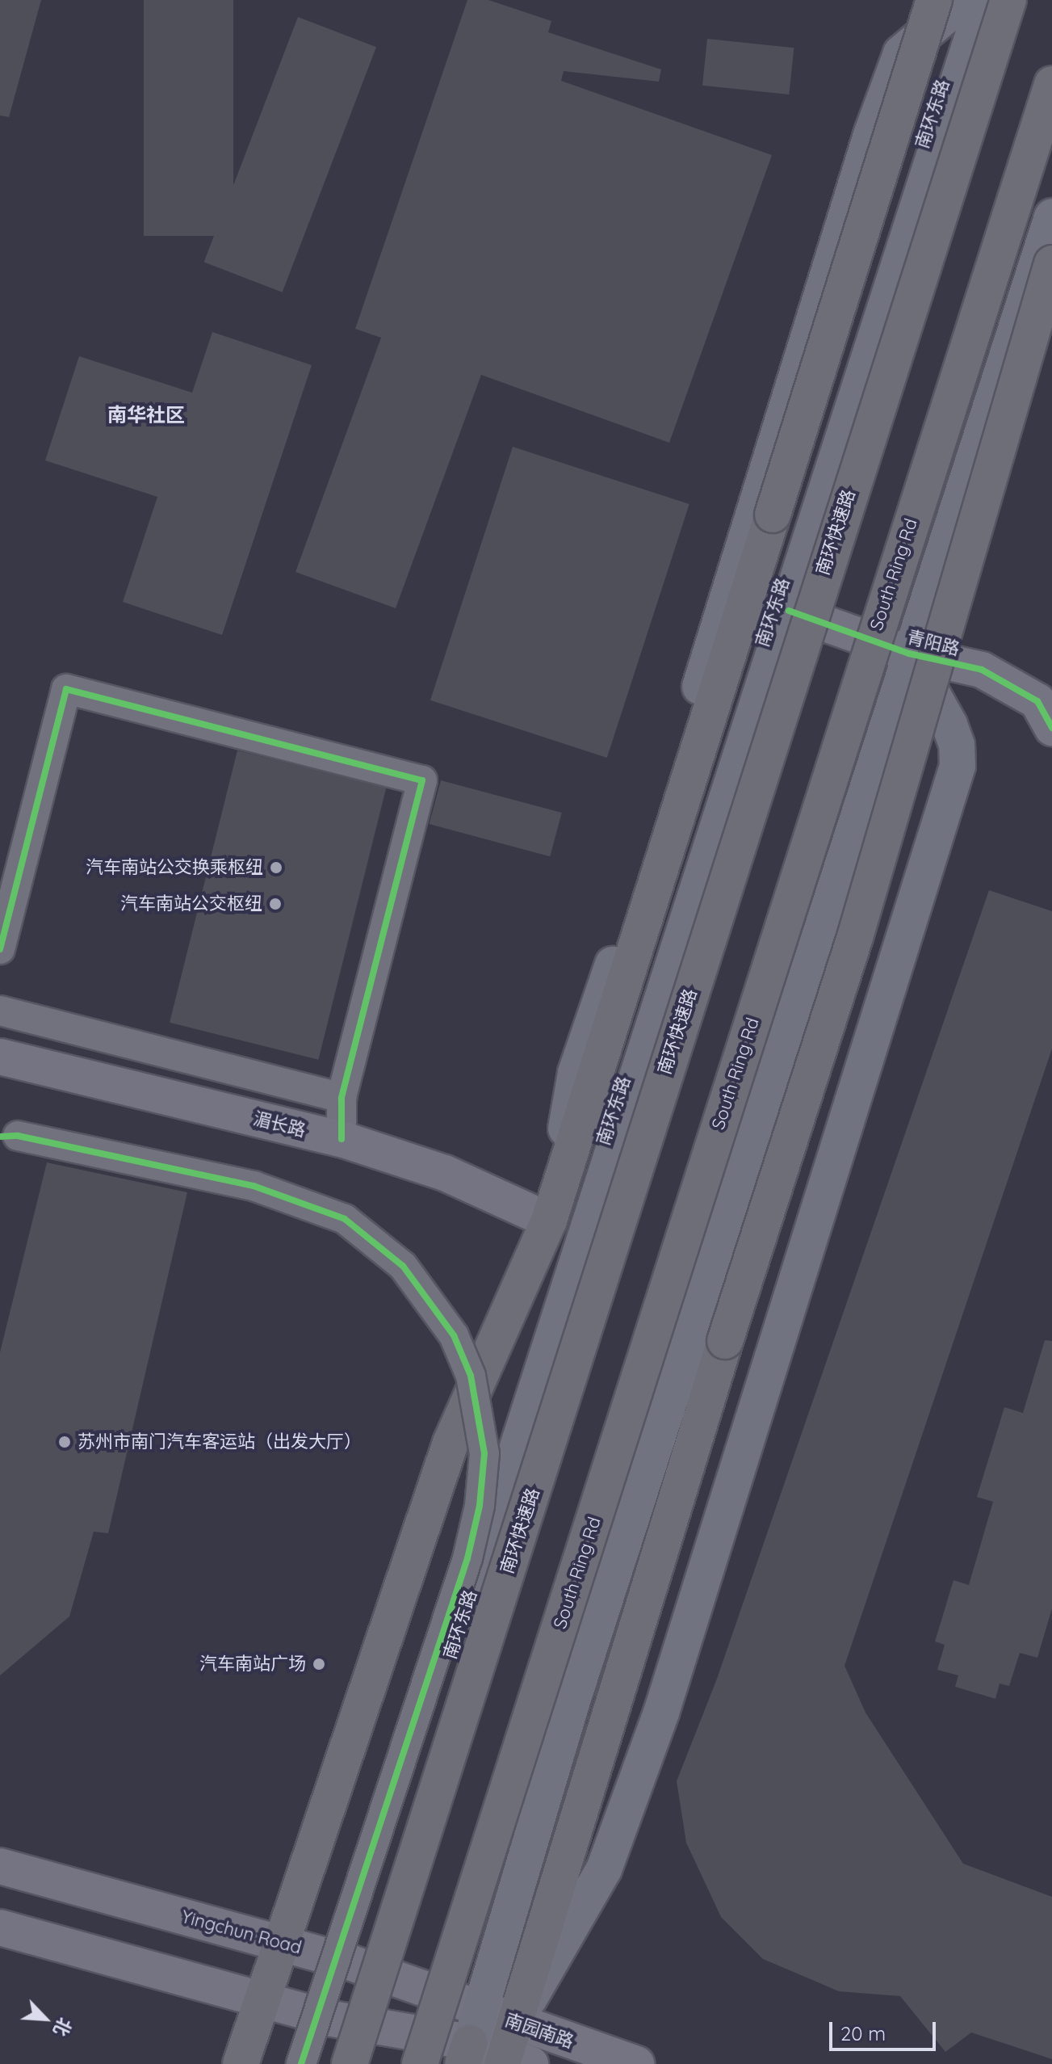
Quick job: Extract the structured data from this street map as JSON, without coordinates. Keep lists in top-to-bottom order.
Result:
{
  "streets": {
    "highway": ["南环快速路", "South Ring Rd"],
    "main road": [
      "南环东路",
      "青阳路",
      "湄长路",
      "Yingchun Road",
      "南园南路"
    ]
  },
  "crossings": [
    ["南环东路", "青阳路"],
    ["南环东路", "Yingchun Road"],
    ["Yingchun Road", "南园南路"]
  ],
  "districts": ["南华社区"],
  "places": [
    "汽车南站公交换乘枢纽",
    "汽车南站公交枢纽",
    "苏州市南门汽车客运站（出发大厅）",
    "汽车南站广场"
  ],
  "scale_bar": "20 m",
  "north": "bottom right"
}
